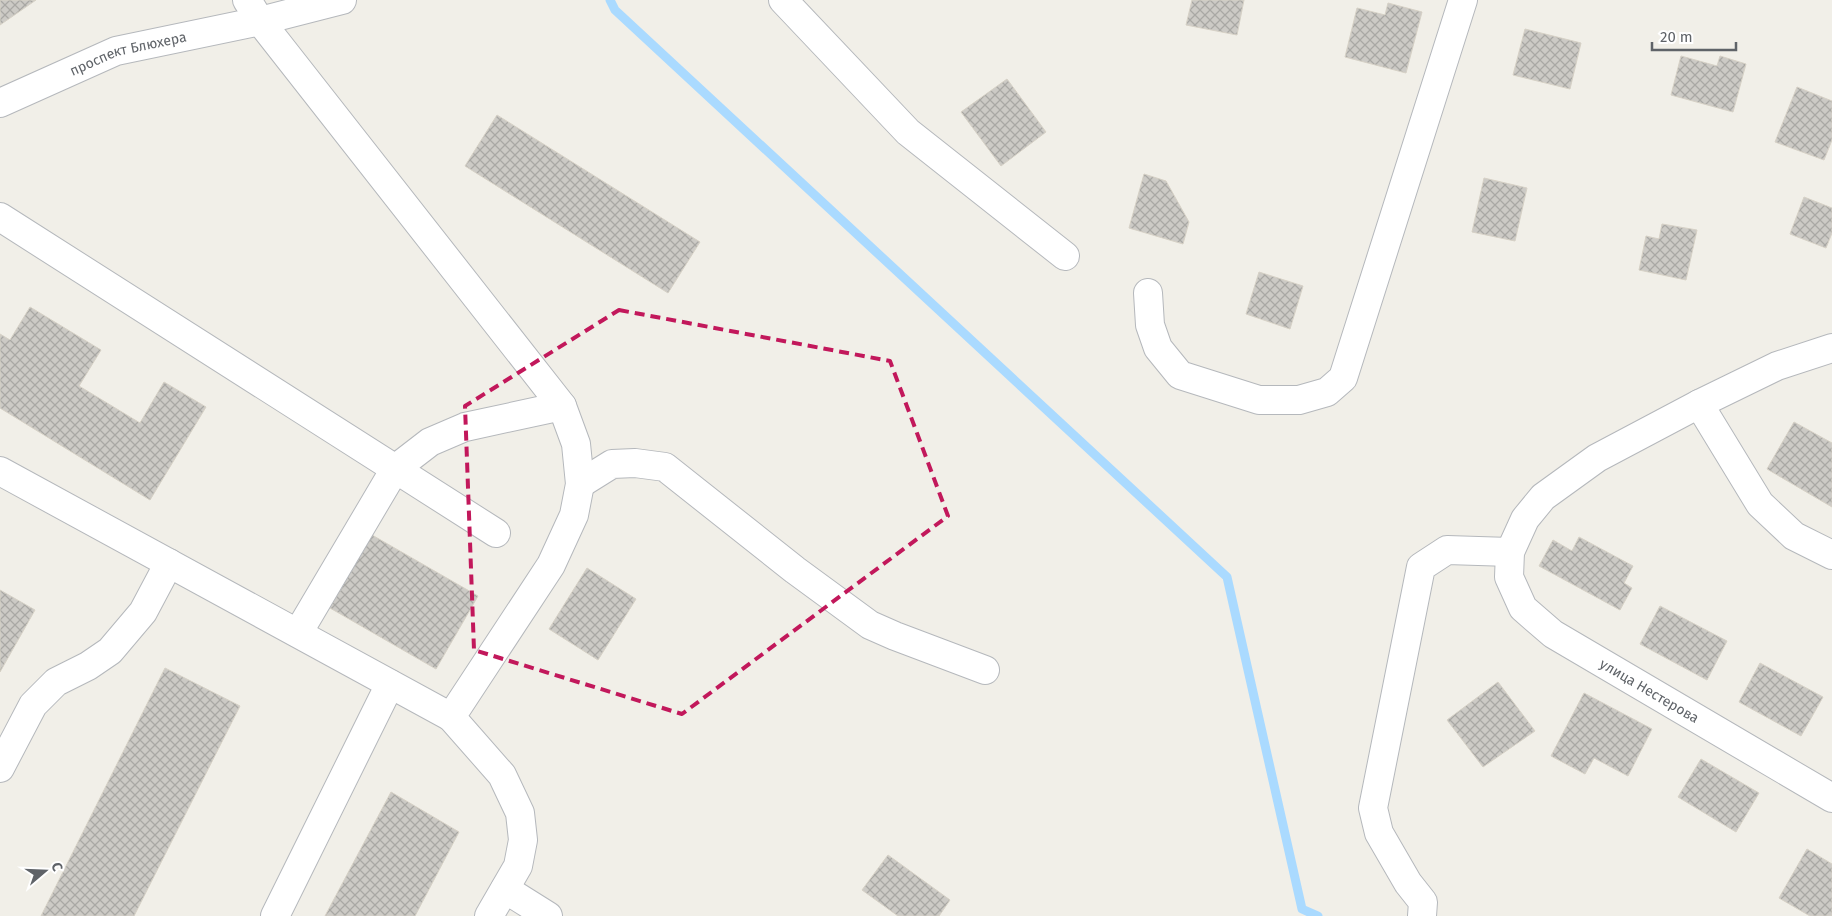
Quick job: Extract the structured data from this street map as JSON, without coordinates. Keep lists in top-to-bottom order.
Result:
{
  "streets": {
    "street": ["проспект Блюхера", "улица Нестерова"]
  },
  "scale_bar": "20 m",
  "north": "right"
}
